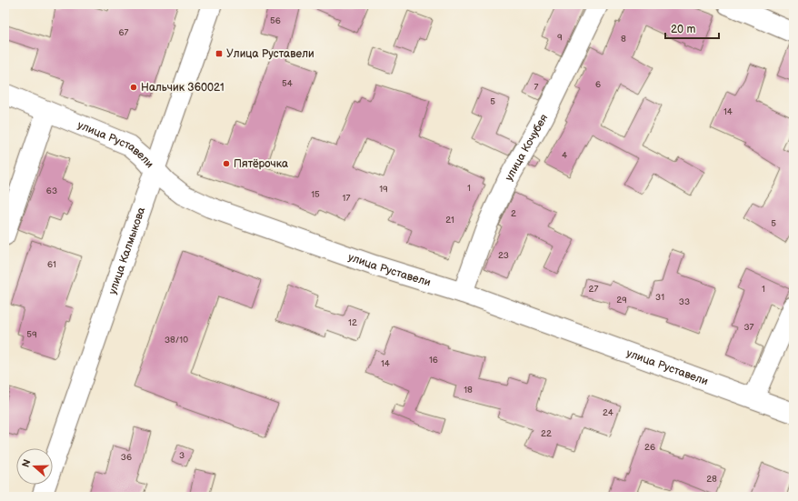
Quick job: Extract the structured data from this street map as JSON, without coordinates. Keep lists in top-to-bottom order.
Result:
{
  "streets": {
    "street": ["улица Руставели", "улица Кочубея", "улица Калмыкова"]
  },
  "crossings": [
    ["улица Руставели", "улица Кочубея"],
    ["улица Руставели", "улица Калмыкова"]
  ],
  "places": {
    "transit": ["Улица Руставели"],
    "other": ["Нальчик 360021", "Пятёрочка"]
  },
  "house_numbers": [
    "56",
    "67",
    "9",
    "8",
    "54",
    "6",
    "7",
    "5",
    "14",
    "4",
    "1",
    "19",
    "63",
    "15",
    "17",
    "2",
    "21",
    "5",
    "23",
    "61",
    "27",
    "1",
    "31",
    "29",
    "33",
    "12",
    "37",
    "59",
    "38/10",
    "16",
    "14",
    "18",
    "24",
    "22",
    "26",
    "3",
    "36",
    "28"
  ],
  "scale_bar": "20 m",
  "north": "left"
}
